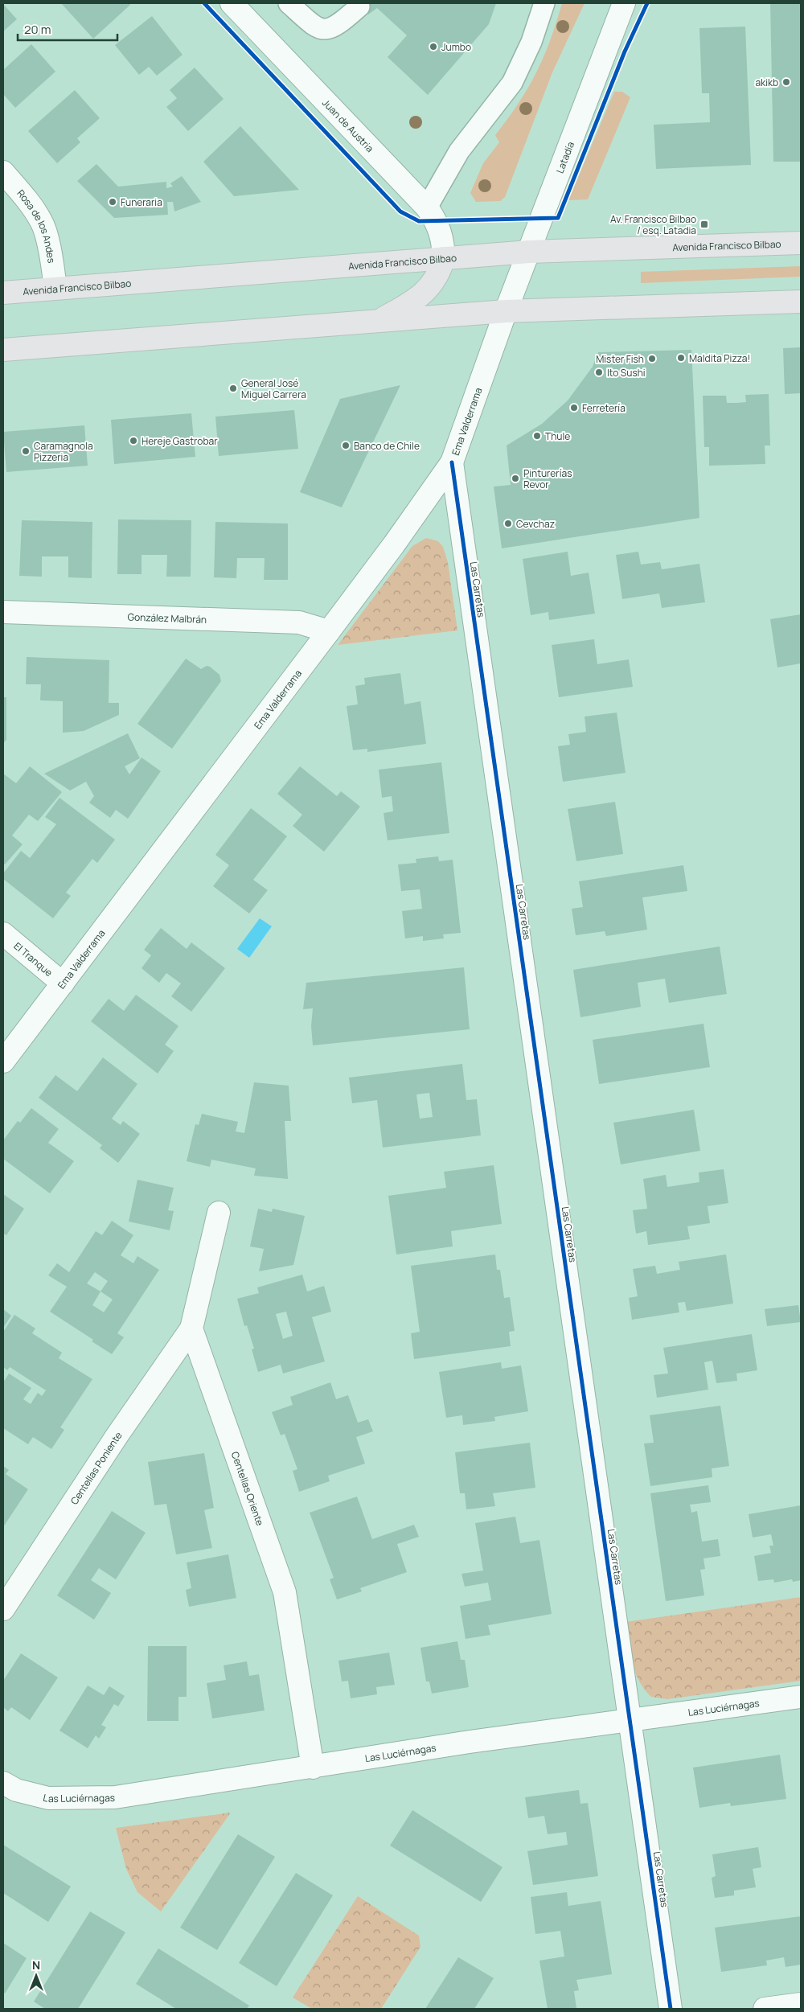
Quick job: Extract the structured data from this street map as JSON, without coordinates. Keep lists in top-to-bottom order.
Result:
{
  "streets": {
    "main road": ["Avenida Francisco Bilbao"],
    "street": [
      "Juan de Austria",
      "Latadía",
      "Rosa de los Andes",
      "Ema Valderrama",
      "Las Carretas",
      "González Malbrán",
      "El Tranque",
      "Centellas Poniente",
      "Centellas Oriente",
      "Las Luciérnagas"
    ]
  },
  "crossings": [
    ["Juan de Austria", "Avenida Francisco Bilbao"],
    ["Latadía", "Avenida Francisco Bilbao"],
    ["Latadía", "Ema Valderrama"],
    ["Rosa de los Andes", "Avenida Francisco Bilbao"],
    ["Ema Valderrama", "Las Carretas"],
    ["Ema Valderrama", "González Malbrán"],
    ["Ema Valderrama", "El Tranque"],
    ["Las Carretas", "Las Luciérnagas"],
    ["Centellas Poniente", "Centellas Oriente"],
    ["Centellas Oriente", "Las Luciérnagas"]
  ],
  "places": {
    "other": [
      "Jumbo",
      "akikb",
      "Funeraria",
      "Maldita Pizza!",
      "Mister Fish",
      "Ito Sushi",
      "General José Miguel Carrera",
      "Ferretería",
      "Thule",
      "Hereje Gastrobar",
      "Banco de Chile",
      "Caramagnola Pizzeria",
      "Pinturerías Revor",
      "Cevchaz"
    ],
    "transit": ["Av. Francisco Bilbao / esq. Latadia"]
  },
  "scale_bar": "20 m",
  "north": "top"
}
